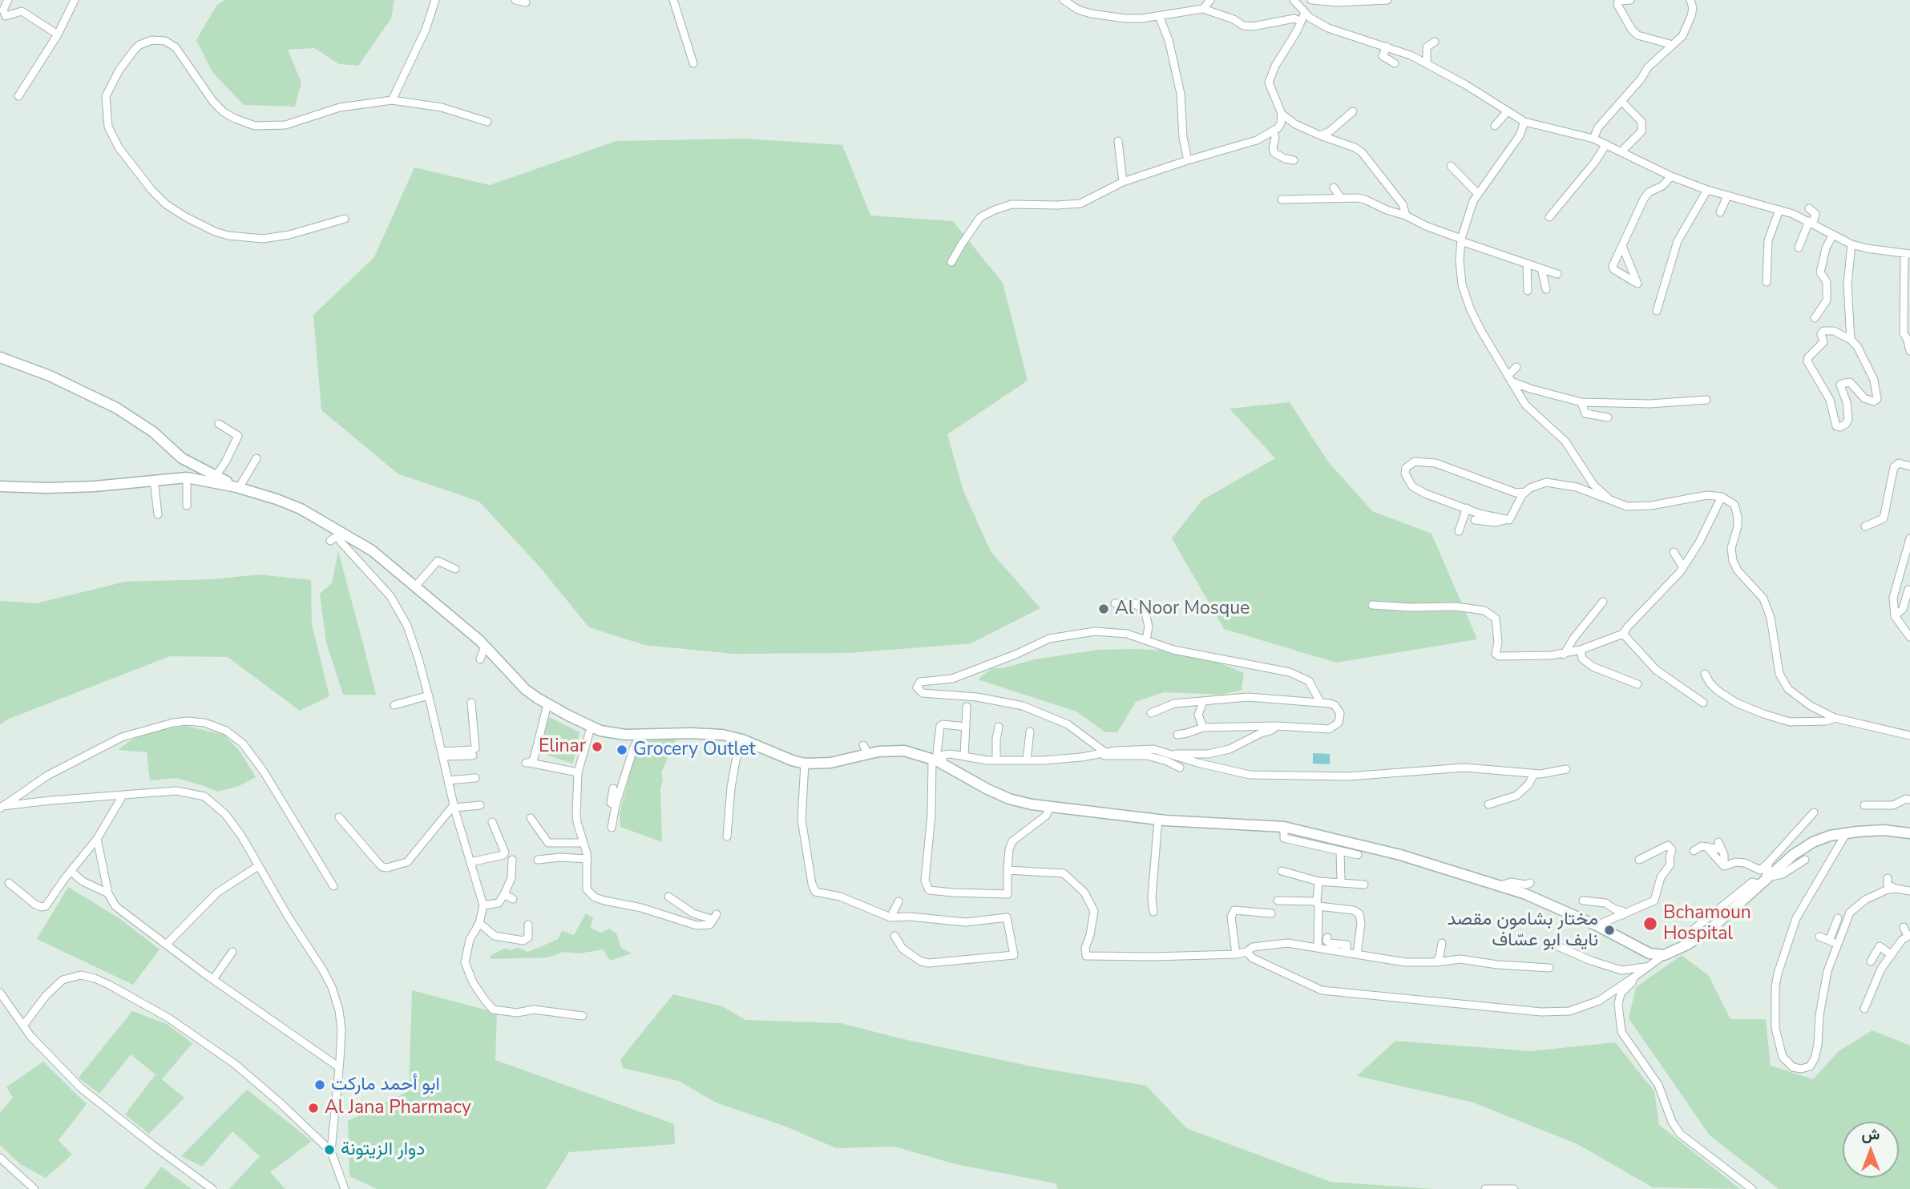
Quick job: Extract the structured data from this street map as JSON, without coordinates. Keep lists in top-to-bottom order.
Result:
{
  "places": [
    "Al Noor Mosque",
    "Elinar",
    "Grocery Outlet",
    "Bchamoun Hospital",
    "مختار بشامون مقصد نايف ابو عسّاف",
    "ابو أحمد ماركت",
    "Al Jana Pharmacy",
    "دوار الزيتونة"
  ],
  "north": "top"
}
